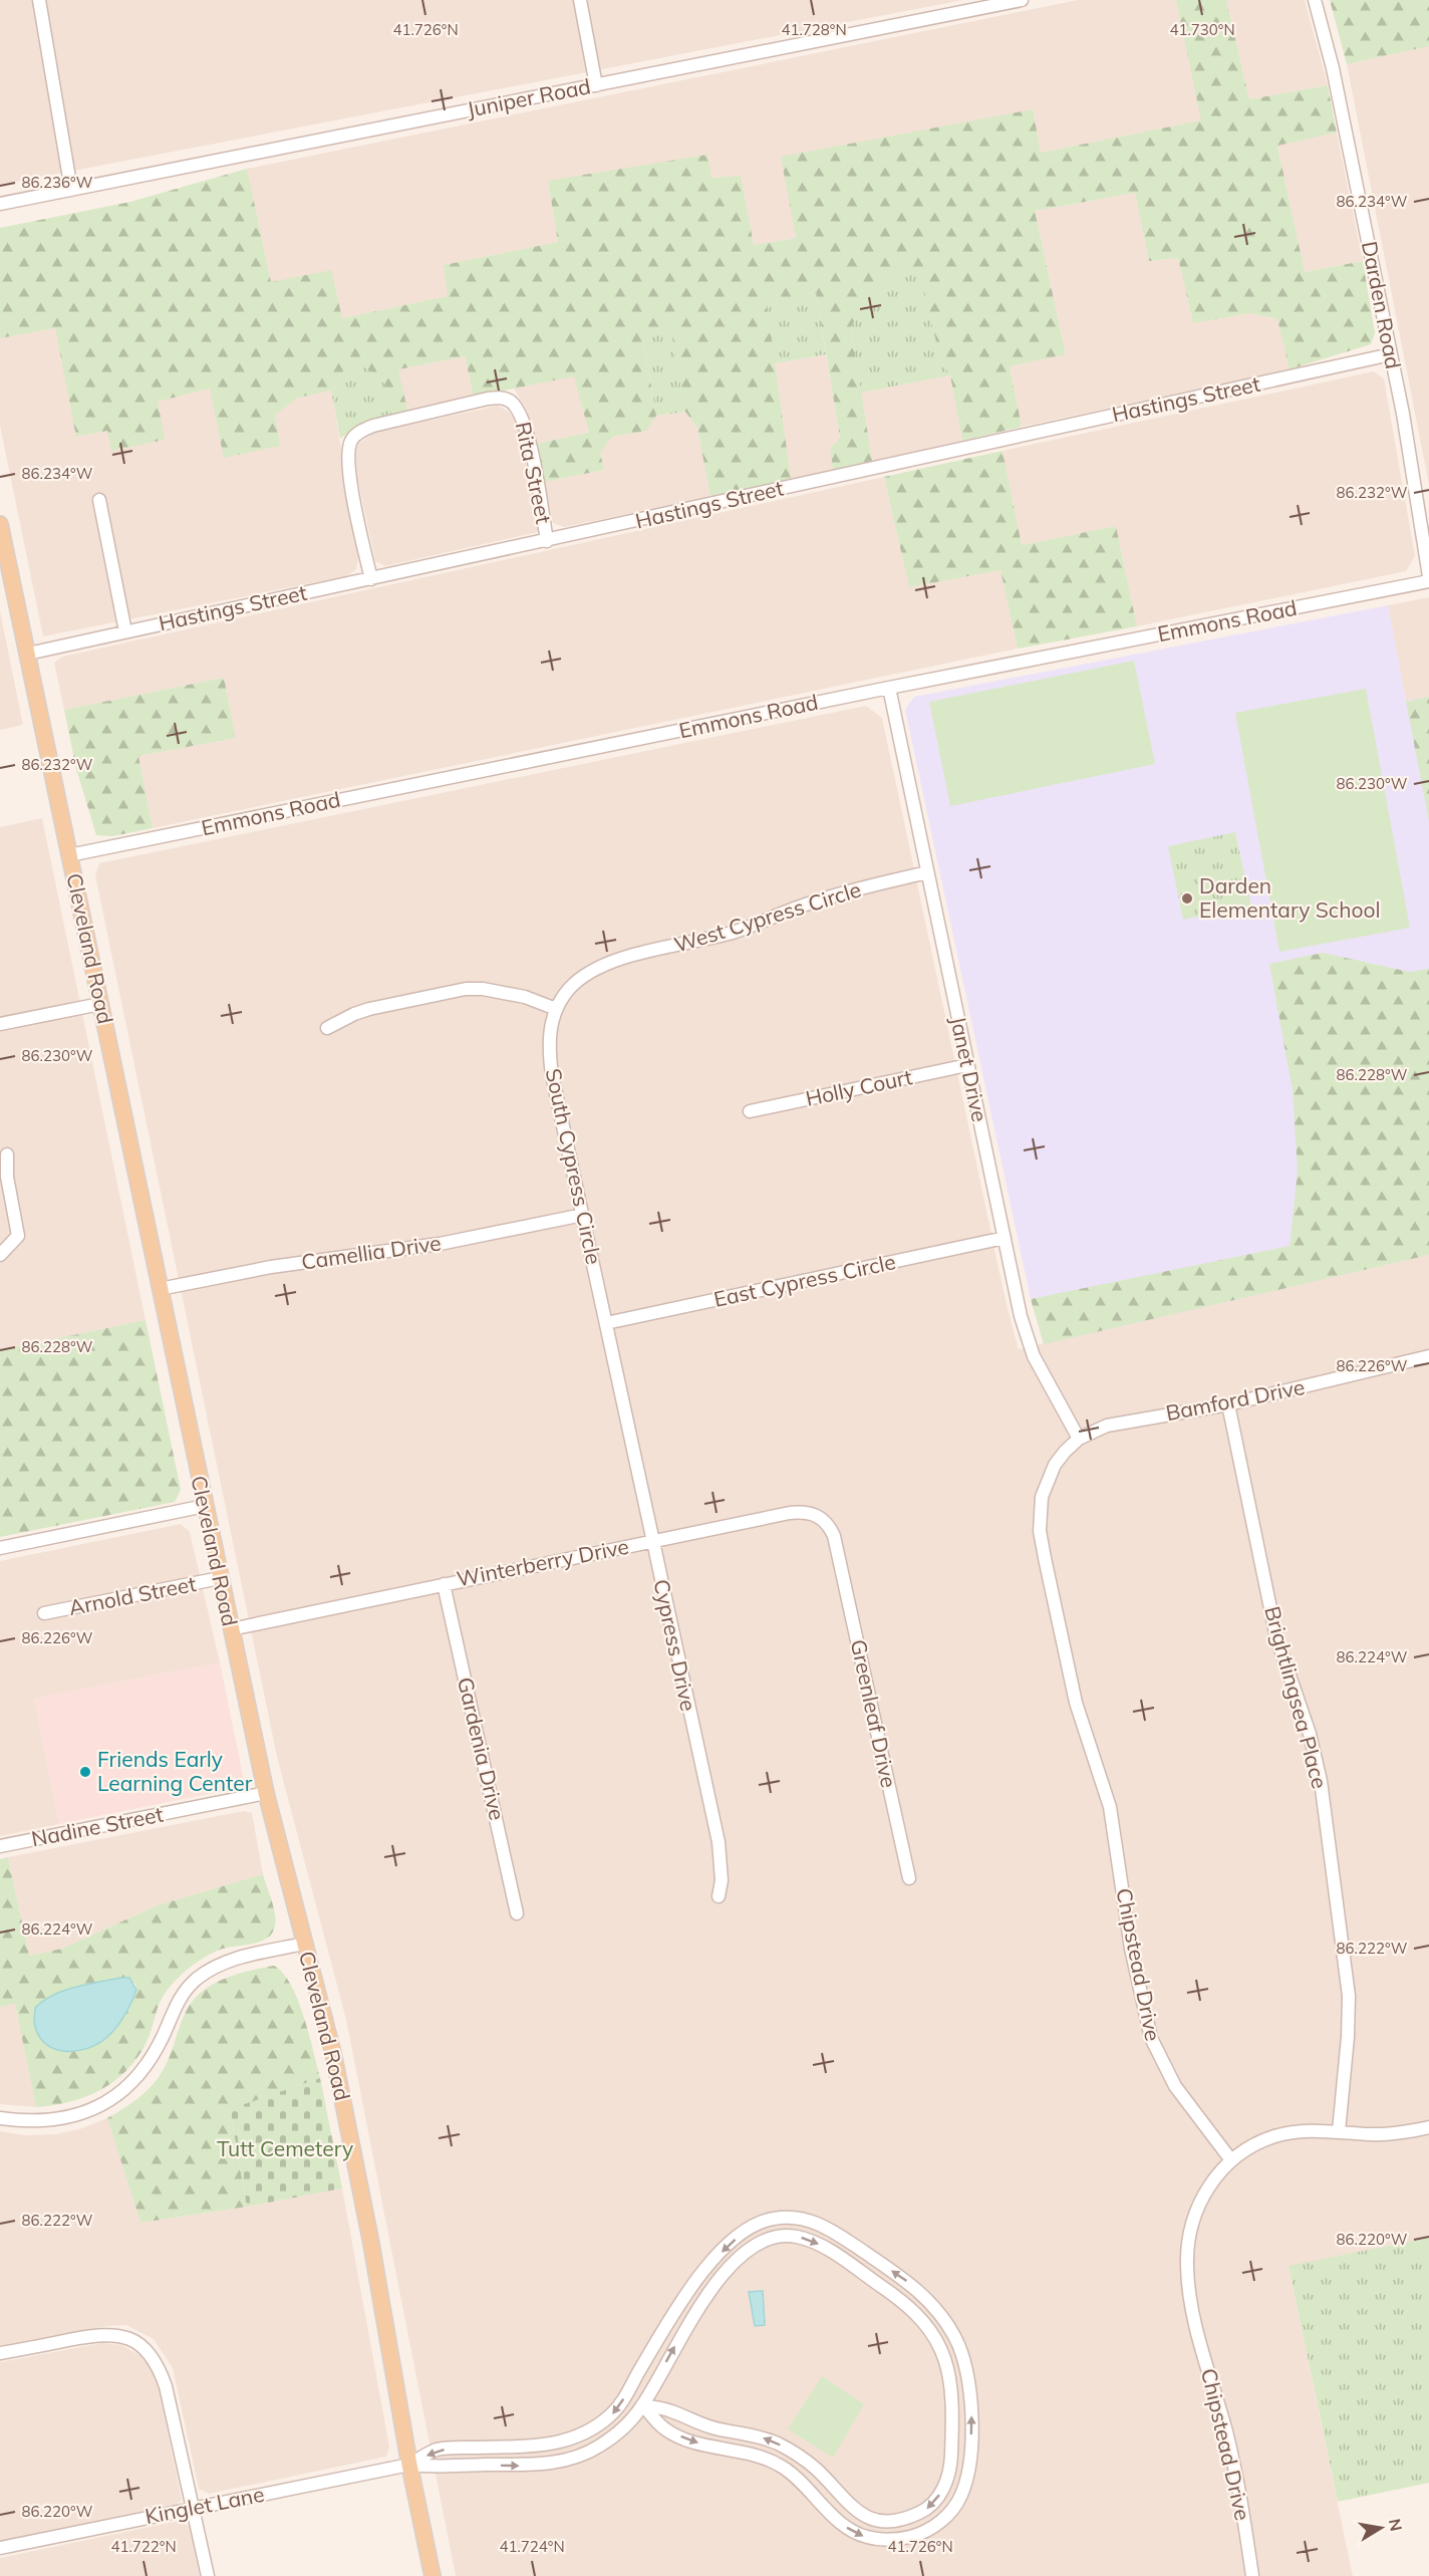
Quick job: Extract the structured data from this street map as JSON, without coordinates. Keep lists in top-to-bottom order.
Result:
{
  "streets": {
    "main road": ["Cleveland Road"],
    "street": [
      "Juniper Road",
      "Darden Road",
      "Hastings Street",
      "Rita Street",
      "Emmons Road",
      "West Cypress Circle",
      "Janet Drive",
      "Holly Court",
      "South Cypress Circle",
      "Camellia Drive",
      "East Cypress Circle",
      "Bamford Drive",
      "Winterberry Drive",
      "Arnold Street",
      "Cypress Drive",
      "Brightlingsea Place",
      "Greenleaf Drive",
      "Gardenia Drive",
      "Nadine Street",
      "Chipstead Drive",
      "Kinglet Lane"
    ]
  },
  "crossings": [
    ["Darden Road", "Hastings Street"],
    ["Hastings Street", "Rita Street"],
    ["Hastings Street", "Cleveland Road"],
    ["Emmons Road", "Cleveland Road"],
    ["Emmons Road", "Janet Drive"],
    ["West Cypress Circle", "Janet Drive"],
    ["West Cypress Circle", "South Cypress Circle"],
    ["Cleveland Road", "Camellia Drive"],
    ["Cleveland Road", "Winterberry Drive"],
    ["Cleveland Road", "Arnold Street"],
    ["Cleveland Road", "Nadine Street"],
    ["Cleveland Road", "Kinglet Lane"],
    ["Janet Drive", "Holly Court"],
    ["Janet Drive", "East Cypress Circle"],
    ["Janet Drive", "Bamford Drive"],
    ["Janet Drive", "Chipstead Drive"],
    ["South Cypress Circle", "Camellia Drive"],
    ["South Cypress Circle", "East Cypress Circle"],
    ["South Cypress Circle", "Cypress Drive"],
    ["East Cypress Circle", "Cypress Drive"],
    ["Bamford Drive", "Brightlingsea Place"],
    ["Bamford Drive", "Chipstead Drive"],
    ["Winterberry Drive", "Cypress Drive"],
    ["Winterberry Drive", "Greenleaf Drive"],
    ["Winterberry Drive", "Gardenia Drive"]
  ],
  "parks": ["Tutt Cemetery"],
  "places": ["Darden Elementary School", "Friends Early Learning Center"],
  "north": "right",
  "coordinates": [
    "41.726°N",
    "41.728°N",
    "41.730°N",
    "86.236°W",
    "86.234°W",
    "86.232°W",
    "86.230°W",
    "86.228°W",
    "86.226°W",
    "86.224°W",
    "86.222°W",
    "86.220°W",
    "41.722°N",
    "41.724°N"
  ]
}
